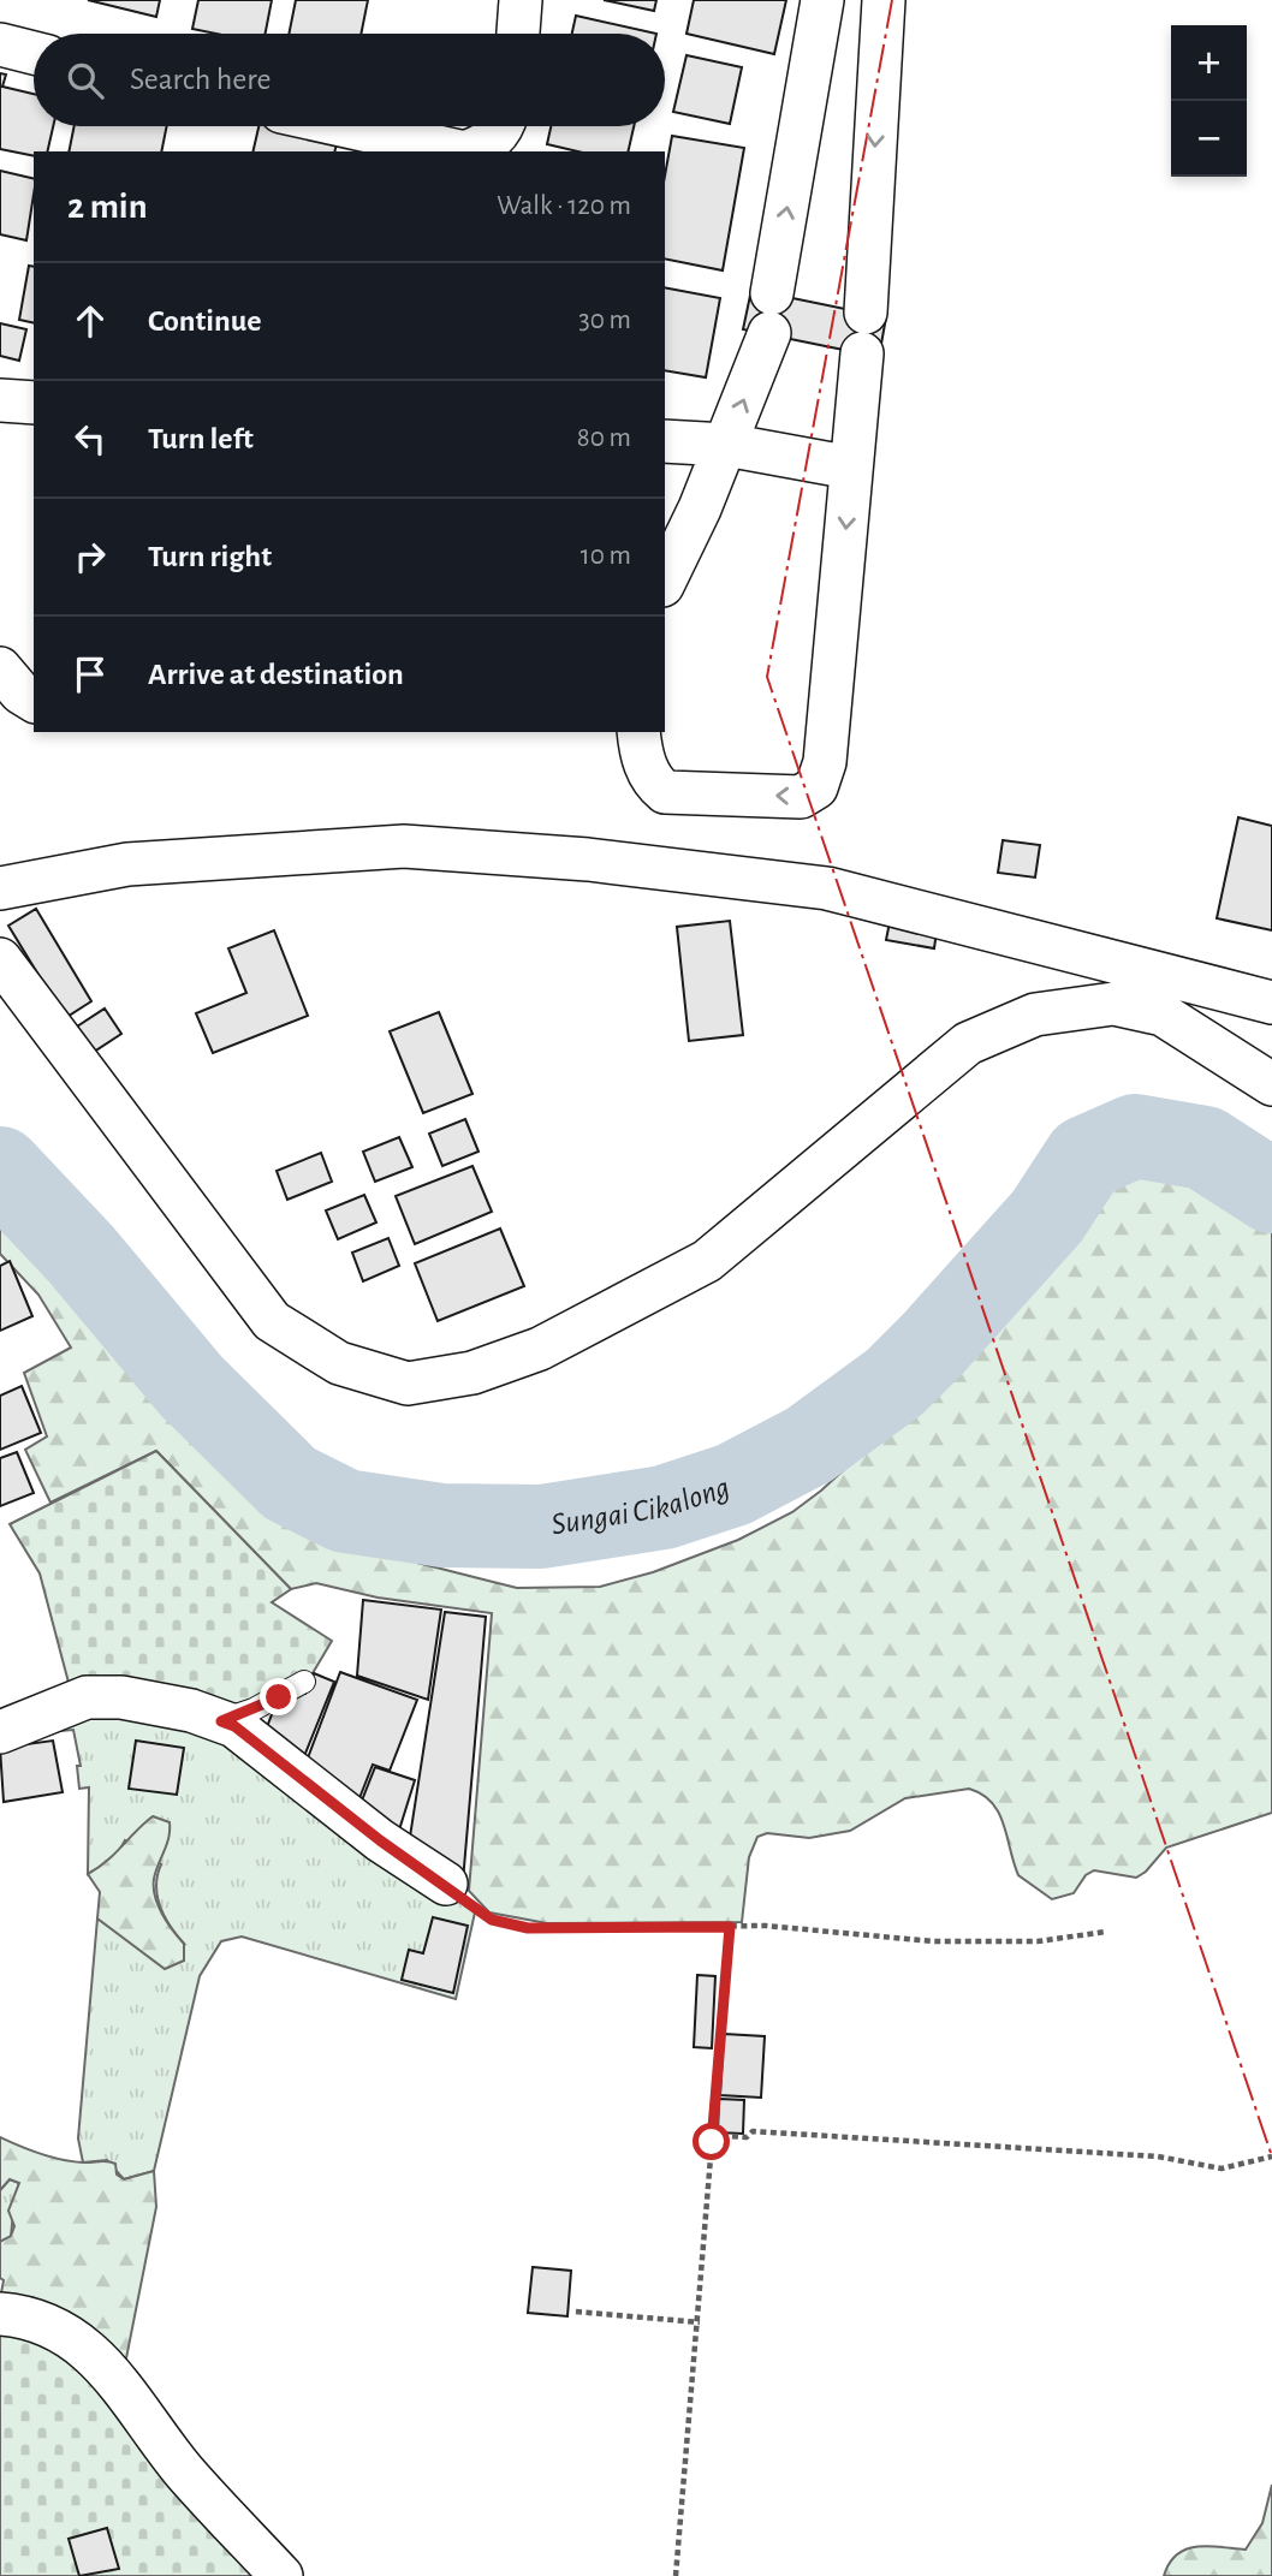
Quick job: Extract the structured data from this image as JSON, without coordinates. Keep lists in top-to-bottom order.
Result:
{
  "water": ["Sungai Cikalong"],
  "page": {
    "map_buttons": ["+", "−"],
    "search": "Search here",
    "heading": ["2 min", "Walk · 120 m"],
    "list": [
      ["Continue", "30 m"],
      ["Turn left", "80 m"],
      ["Turn right", "10 m"],
      "Arrive at destination"
    ]
  }
}
